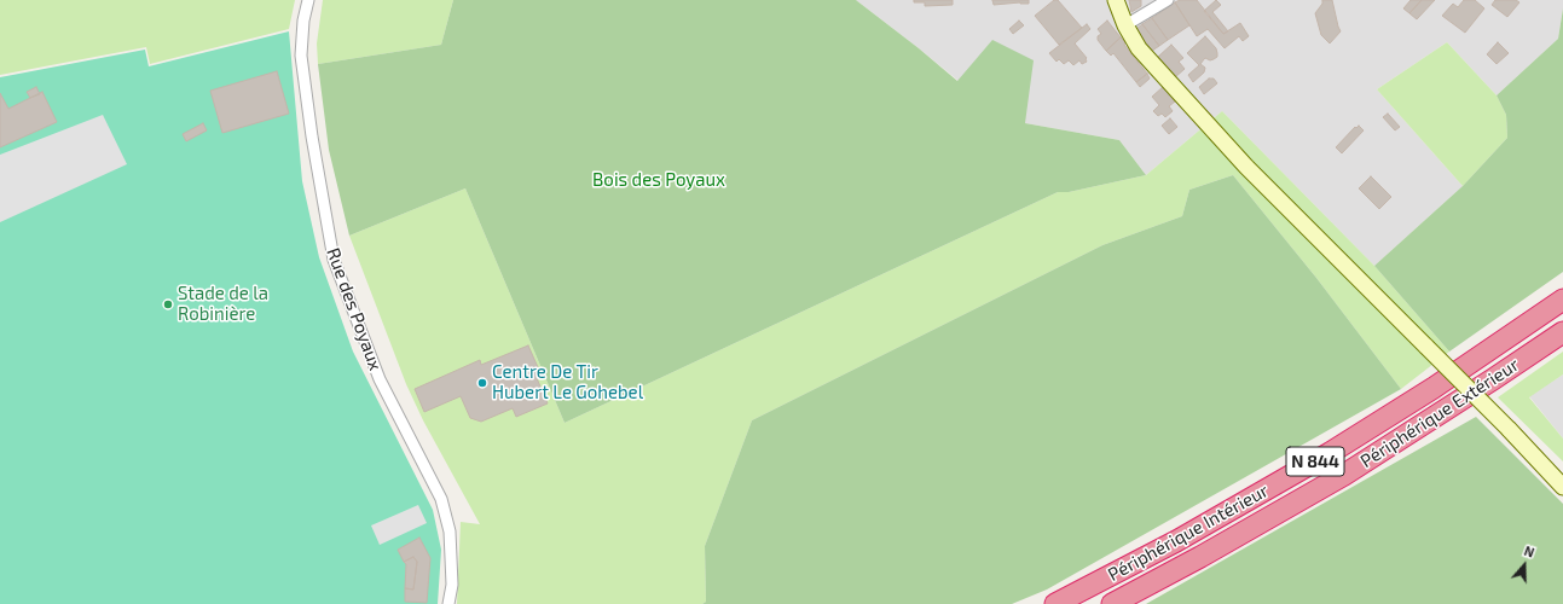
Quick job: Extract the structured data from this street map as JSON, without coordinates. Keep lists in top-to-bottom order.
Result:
{
  "streets": {
    "highway": ["Périphérique Extérieur", "N 844", "Périphérique Intérieur"],
    "street": ["Rue des Poyaux"]
  },
  "parks": ["Bois des Poyaux"],
  "places": ["Stade de la Robinière", "Centre De Tir Hubert Le Gohebel"],
  "north": "top"
}
